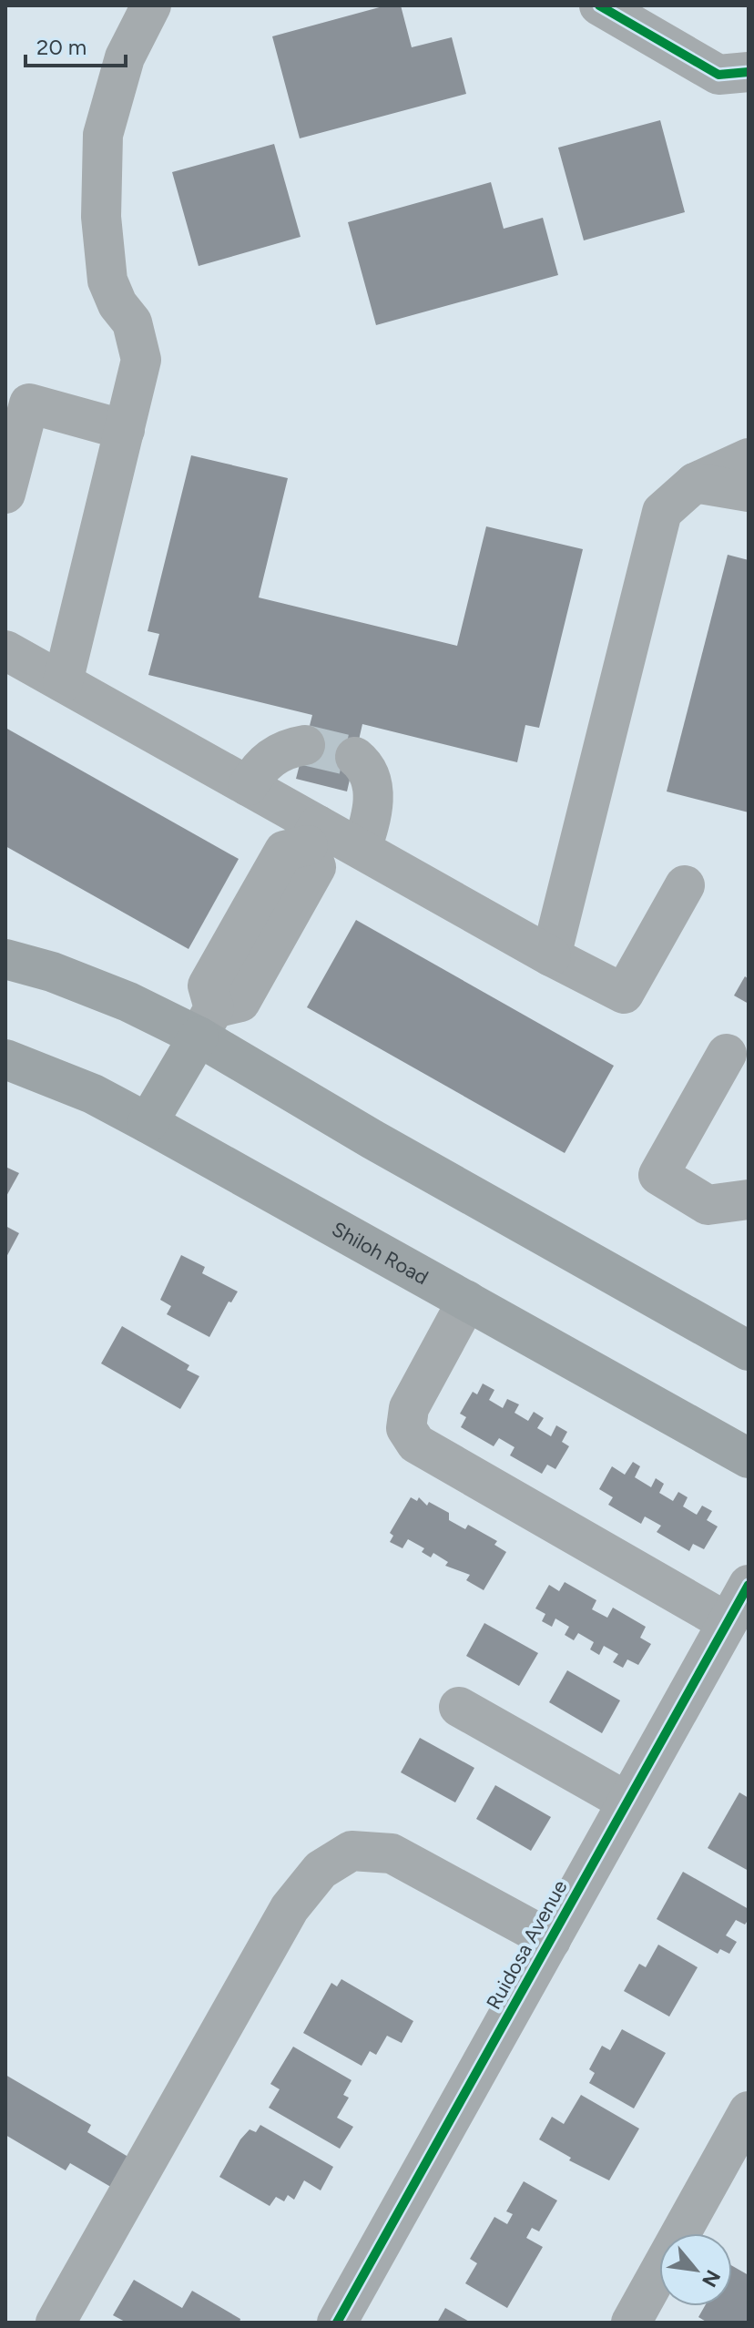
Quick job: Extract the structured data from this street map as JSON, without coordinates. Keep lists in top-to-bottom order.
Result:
{
  "streets": {
    "main road": ["Shiloh Road"],
    "street": ["Ruidosa Avenue"]
  },
  "scale_bar": "20 m",
  "north": "bottom right"
}
